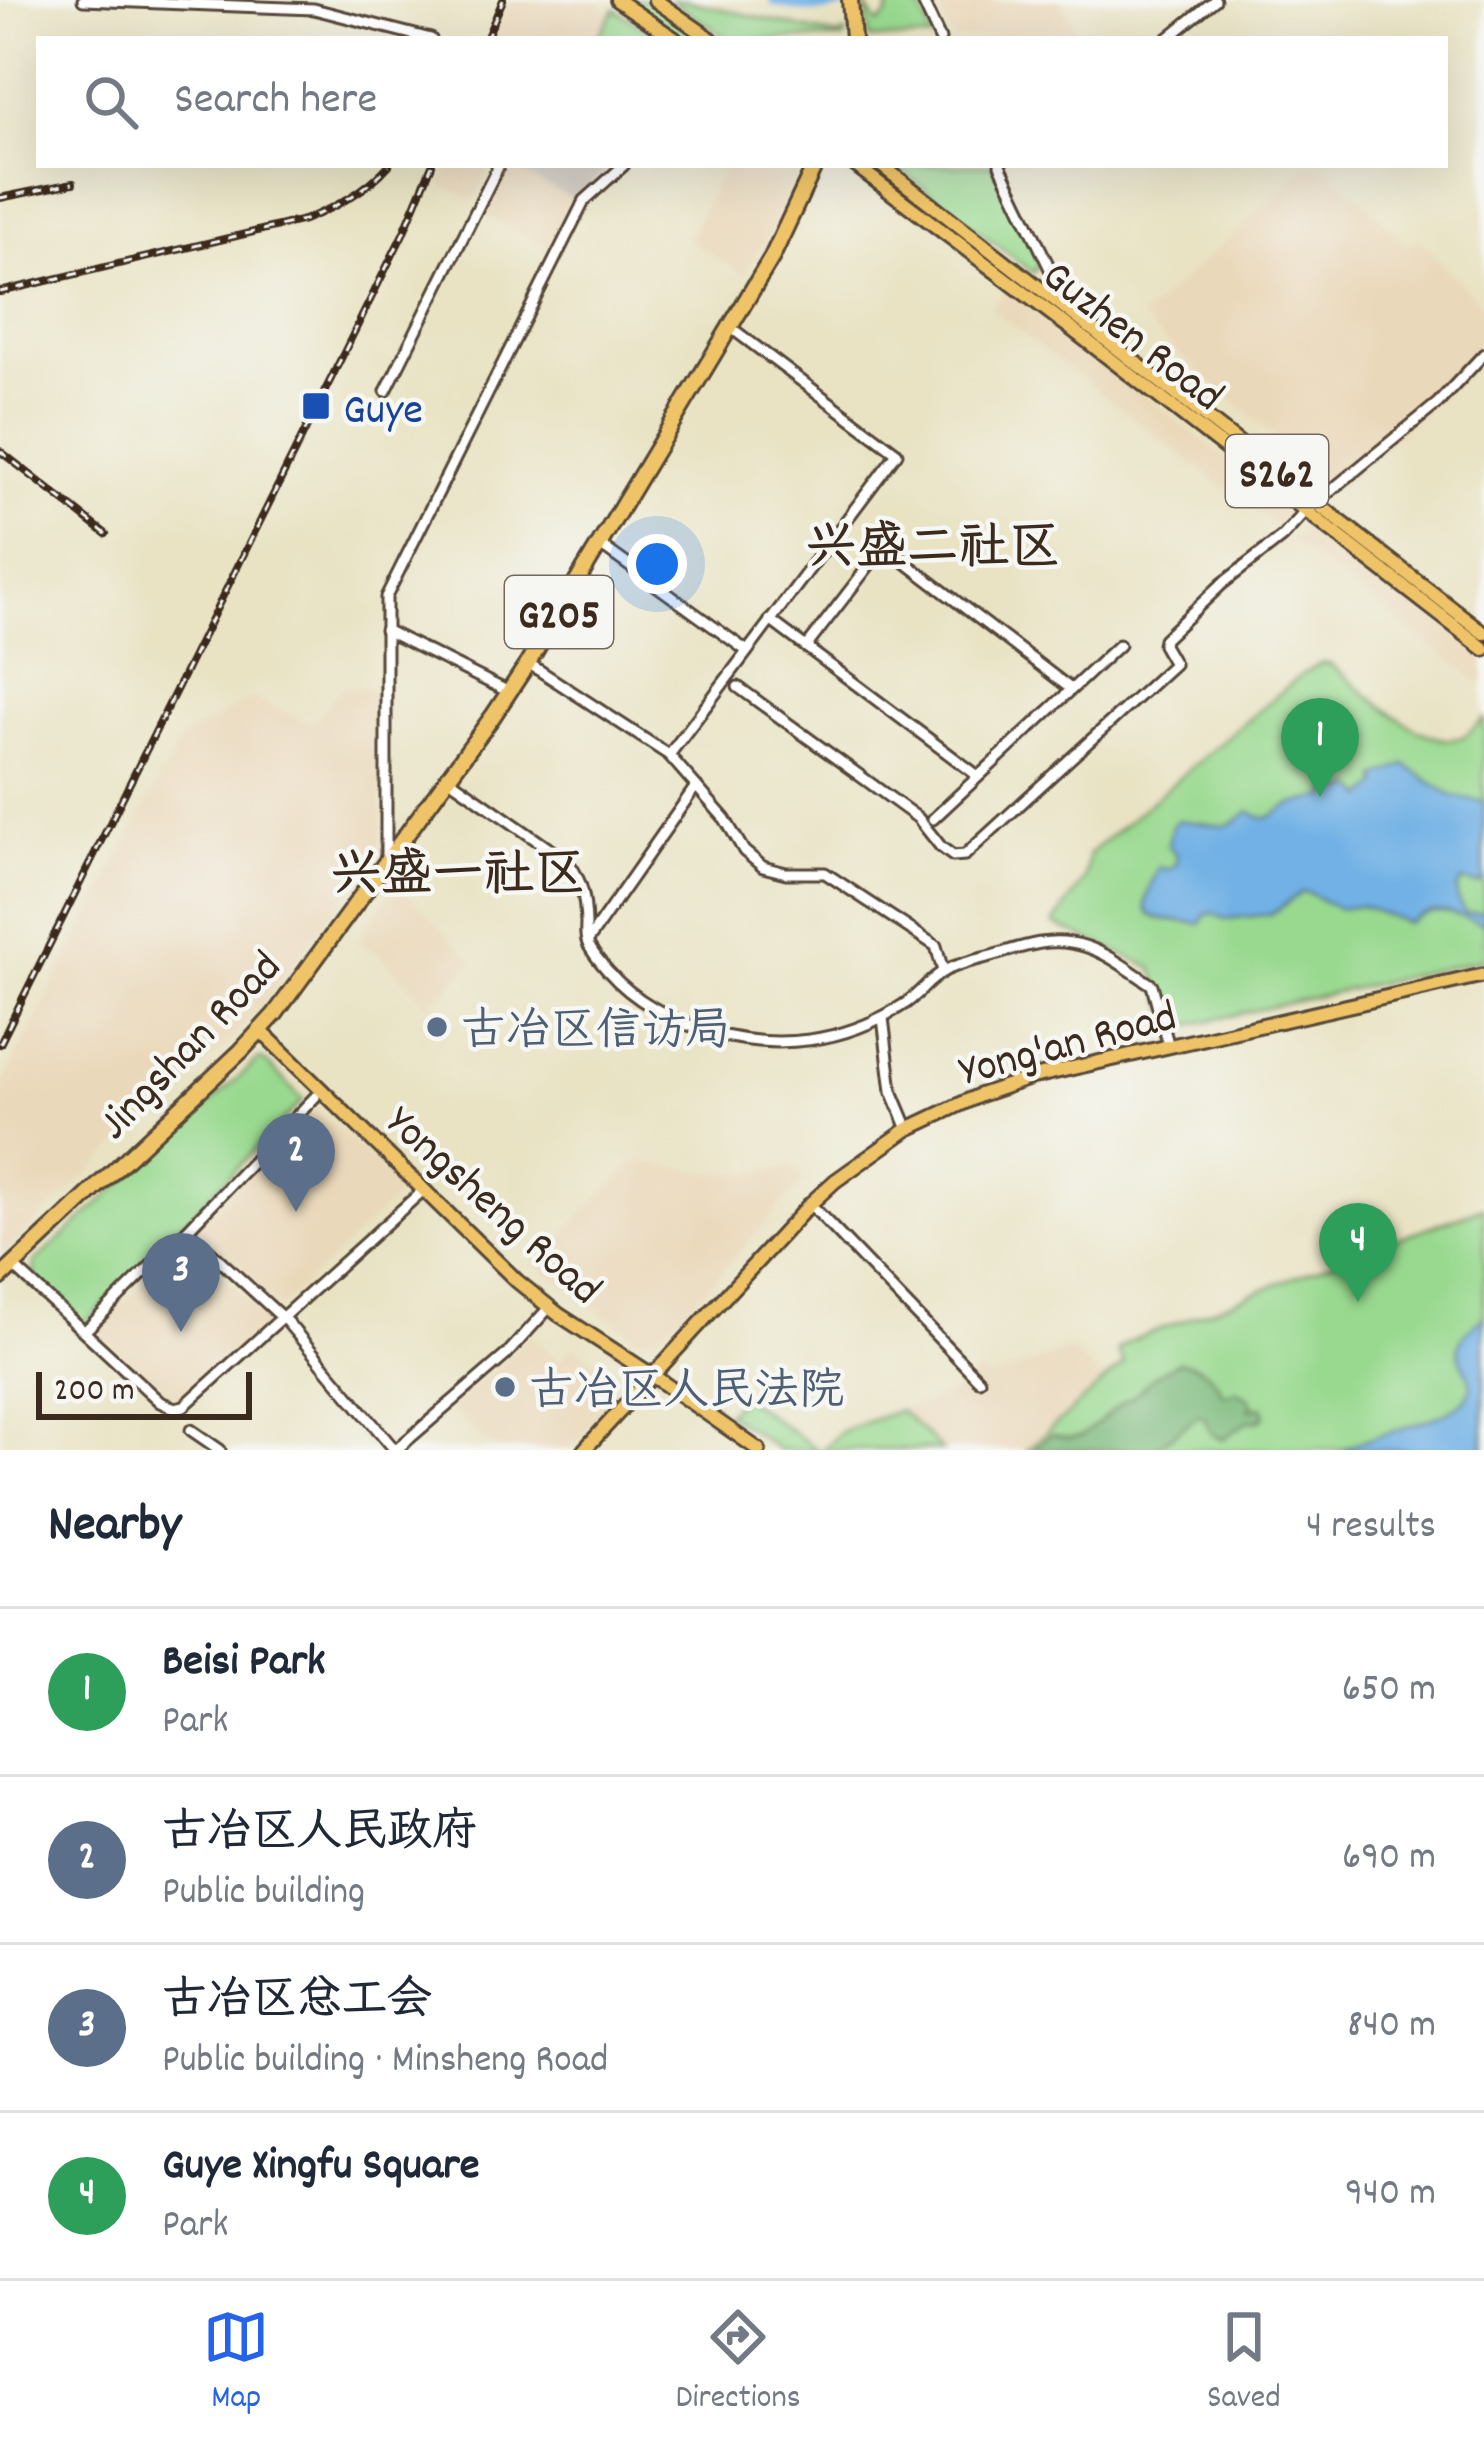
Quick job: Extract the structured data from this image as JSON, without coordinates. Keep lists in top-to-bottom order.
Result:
{
  "streets": {
    "highway": ["G205", "Jingshan Road"],
    "main road": [
      "Guzhen Road",
      "S262",
      "Yong'an Road",
      "Yongsheng Road"
    ]
  },
  "crossings": [
    ["Yong'an Road", "Yongsheng Road"],
    ["Jingshan Road", "Yongsheng Road"]
  ],
  "districts": ["兴盛二社区", "兴盛一社区"],
  "places": {
    "transit": ["Guye"],
    "other": ["古冶区信访局", "古冶区人民法院"]
  },
  "scale_bar": "200 m",
  "page": {
    "search": "Search here",
    "pins": [
      "1",
      "2",
      "4",
      "3"
    ],
    "scale": "200 m",
    "heading": ["Nearby", "4 results"],
    "list": [
      {
        "mark": "1",
        "name": "Beisi Park",
        "note": "Park",
        "value": "650 m"
      },
      {
        "mark": "2",
        "name": "古冶区人民政府",
        "note": "Public building",
        "value": "690 m"
      },
      {
        "mark": "3",
        "name": "古冶区总工会",
        "note": "Public building · Minsheng Road",
        "value": "840 m"
      },
      {
        "mark": "4",
        "name": "Guye Xingfu Square",
        "note": "Park",
        "value": "940 m"
      }
    ],
    "nav": ["Map", "Directions", "Saved"]
  }
}
